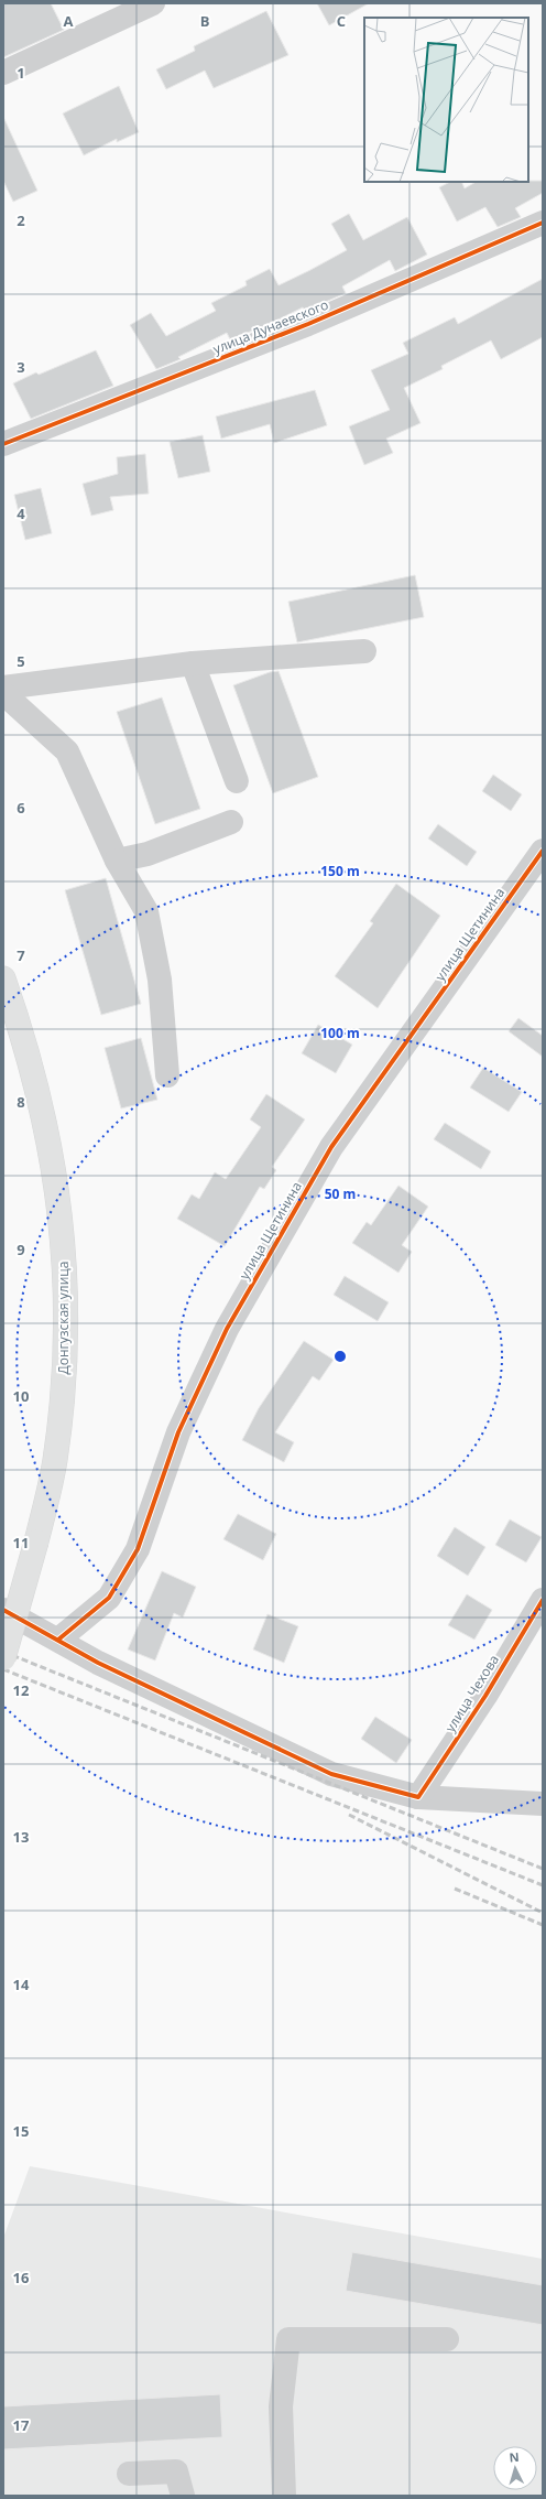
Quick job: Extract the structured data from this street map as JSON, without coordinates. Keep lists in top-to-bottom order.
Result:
{
  "streets": {
    "highway": ["Донгузская улица"],
    "street": ["улица Дунаевского", "улица Щетинина", "улица Чехова"]
  },
  "north": "top",
  "grid": {
    "columns": ["A", "B", "C"],
    "rows": [
      "1",
      "2",
      "3",
      "4",
      "5",
      "6",
      "7",
      "8",
      "9",
      "10",
      "11",
      "12",
      "13",
      "14",
      "15",
      "16",
      "17"
    ]
  },
  "rings": ["150 m", "100 m", "50 m"]
}
